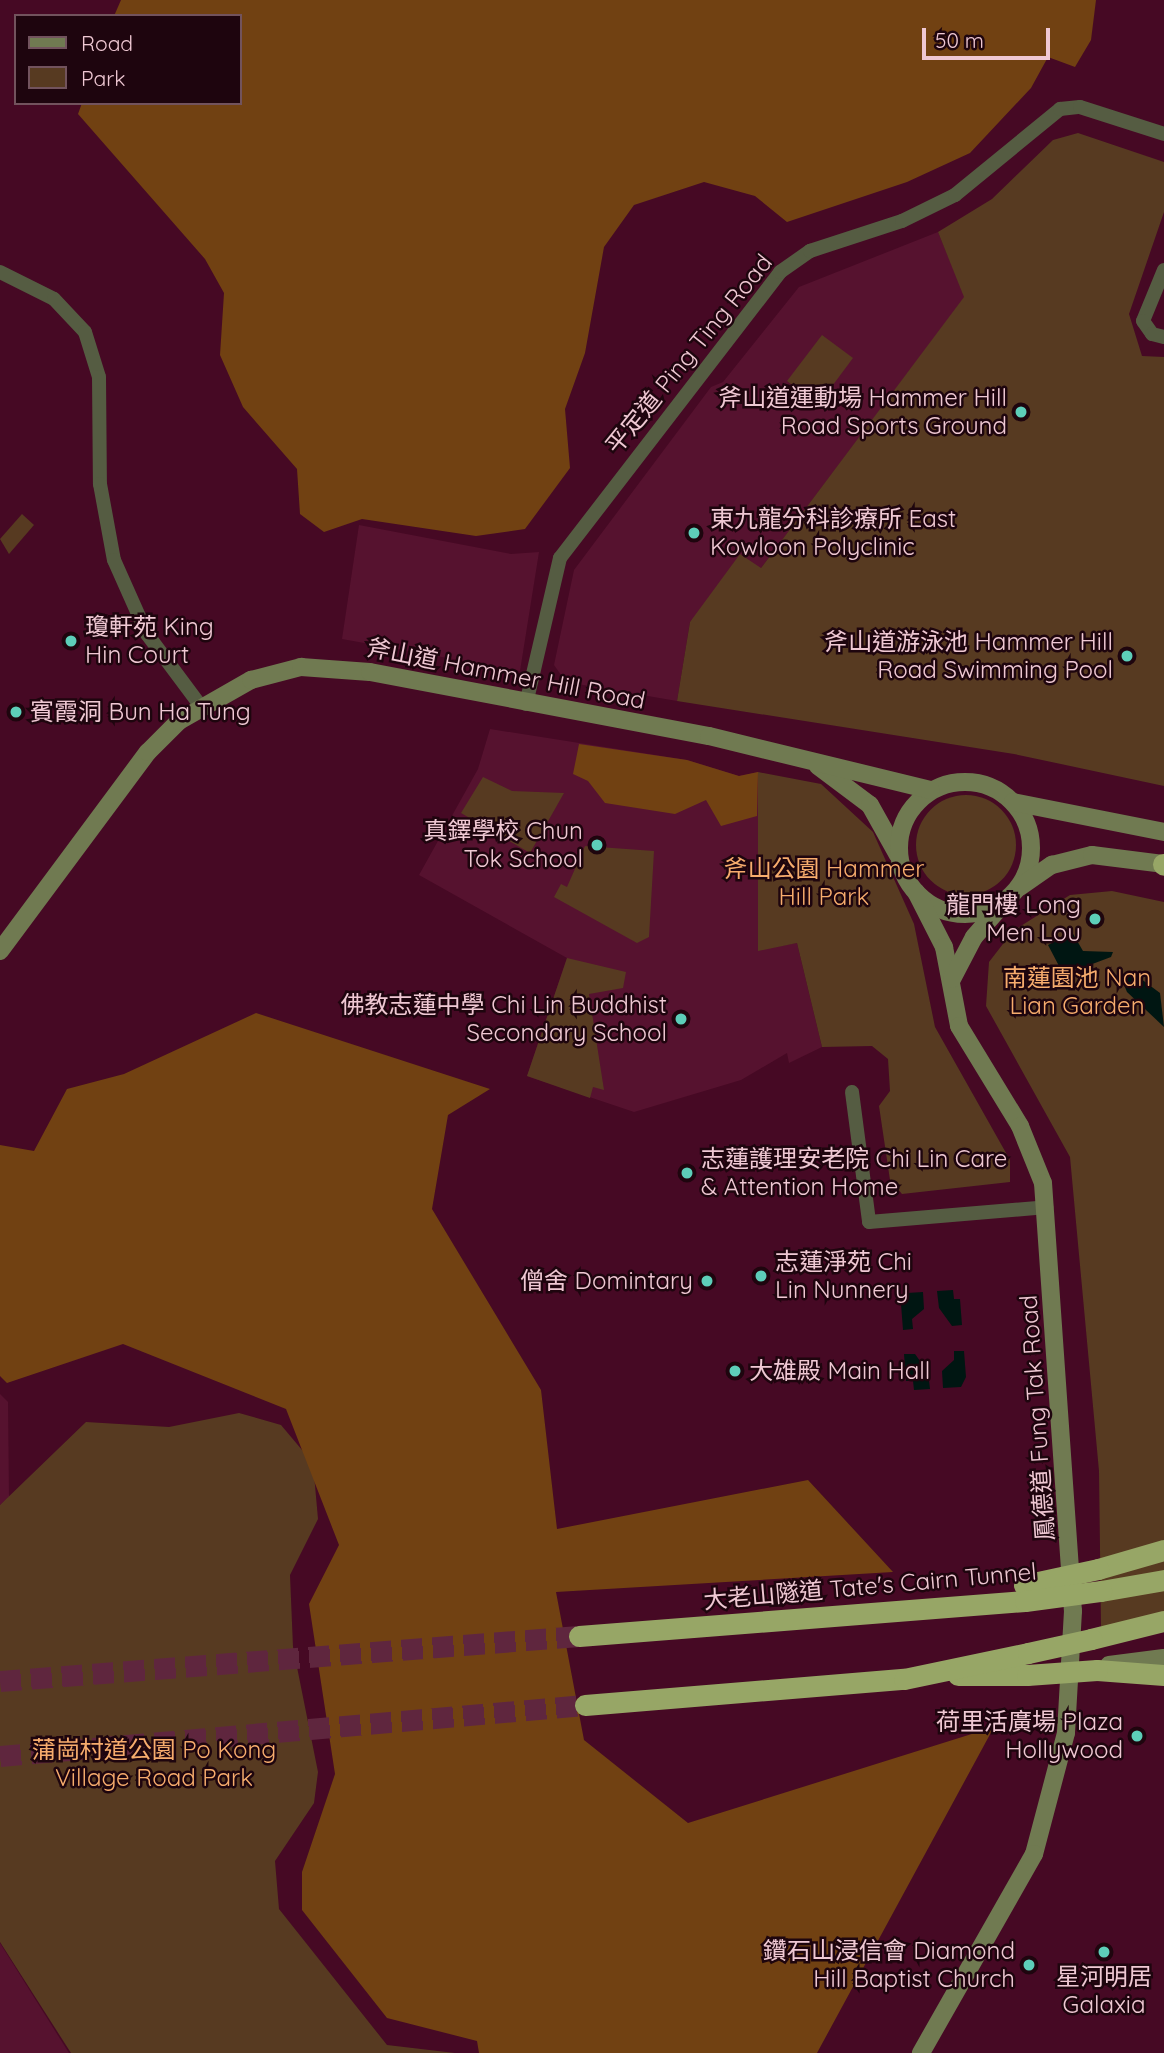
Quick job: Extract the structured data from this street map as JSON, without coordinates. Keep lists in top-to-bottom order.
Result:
{
  "streets": {
    "highway": ["大老山隧道 Tate's Cairn Tunnel"],
    "main road": ["斧山道 Hammer Hill Road", "鳳德道 Fung Tak Road"],
    "street": ["平定道 Ping Ting Road"]
  },
  "crossings": [
    ["平定道 Ping Ting Road", "斧山道 Hammer Hill Road"],
    ["斧山道 Hammer Hill Road", "鳳德道 Fung Tak Road"]
  ],
  "parks": ["斧山公園 Hammer Hill Park", "南蓮園池 Nan Lian Garden", "蒲崗村道公園 Po Kong Village Road Park"],
  "places": [
    "斧山道運動場 Hammer Hill Road Sports Ground",
    "東九龍分科診療所 East Kowloon Polyclinic",
    "瓊軒苑 King Hin Court",
    "斧山道游泳池 Hammer Hill Road Swimming Pool",
    "賓霞洞 Bun Ha Tung",
    "真鐸學校 Chun Tok School",
    "龍門樓 Long Men Lou",
    "佛教志蓮中學 Chi Lin Buddhist Secondary School",
    "志蓮護理安老院 Chi Lin Care & Attention Home",
    "志蓮淨苑 Chi Lin Nunnery",
    "僧舍 Domintary",
    "大雄殿 Main Hall",
    "荷里活廣場 Plaza Hollywood",
    "星河明居 Galaxia",
    "鑽石山浸信會 Diamond Hill Baptist Church"
  ],
  "legend": ["Road", "Park"],
  "scale_bar": "50 m"
}
